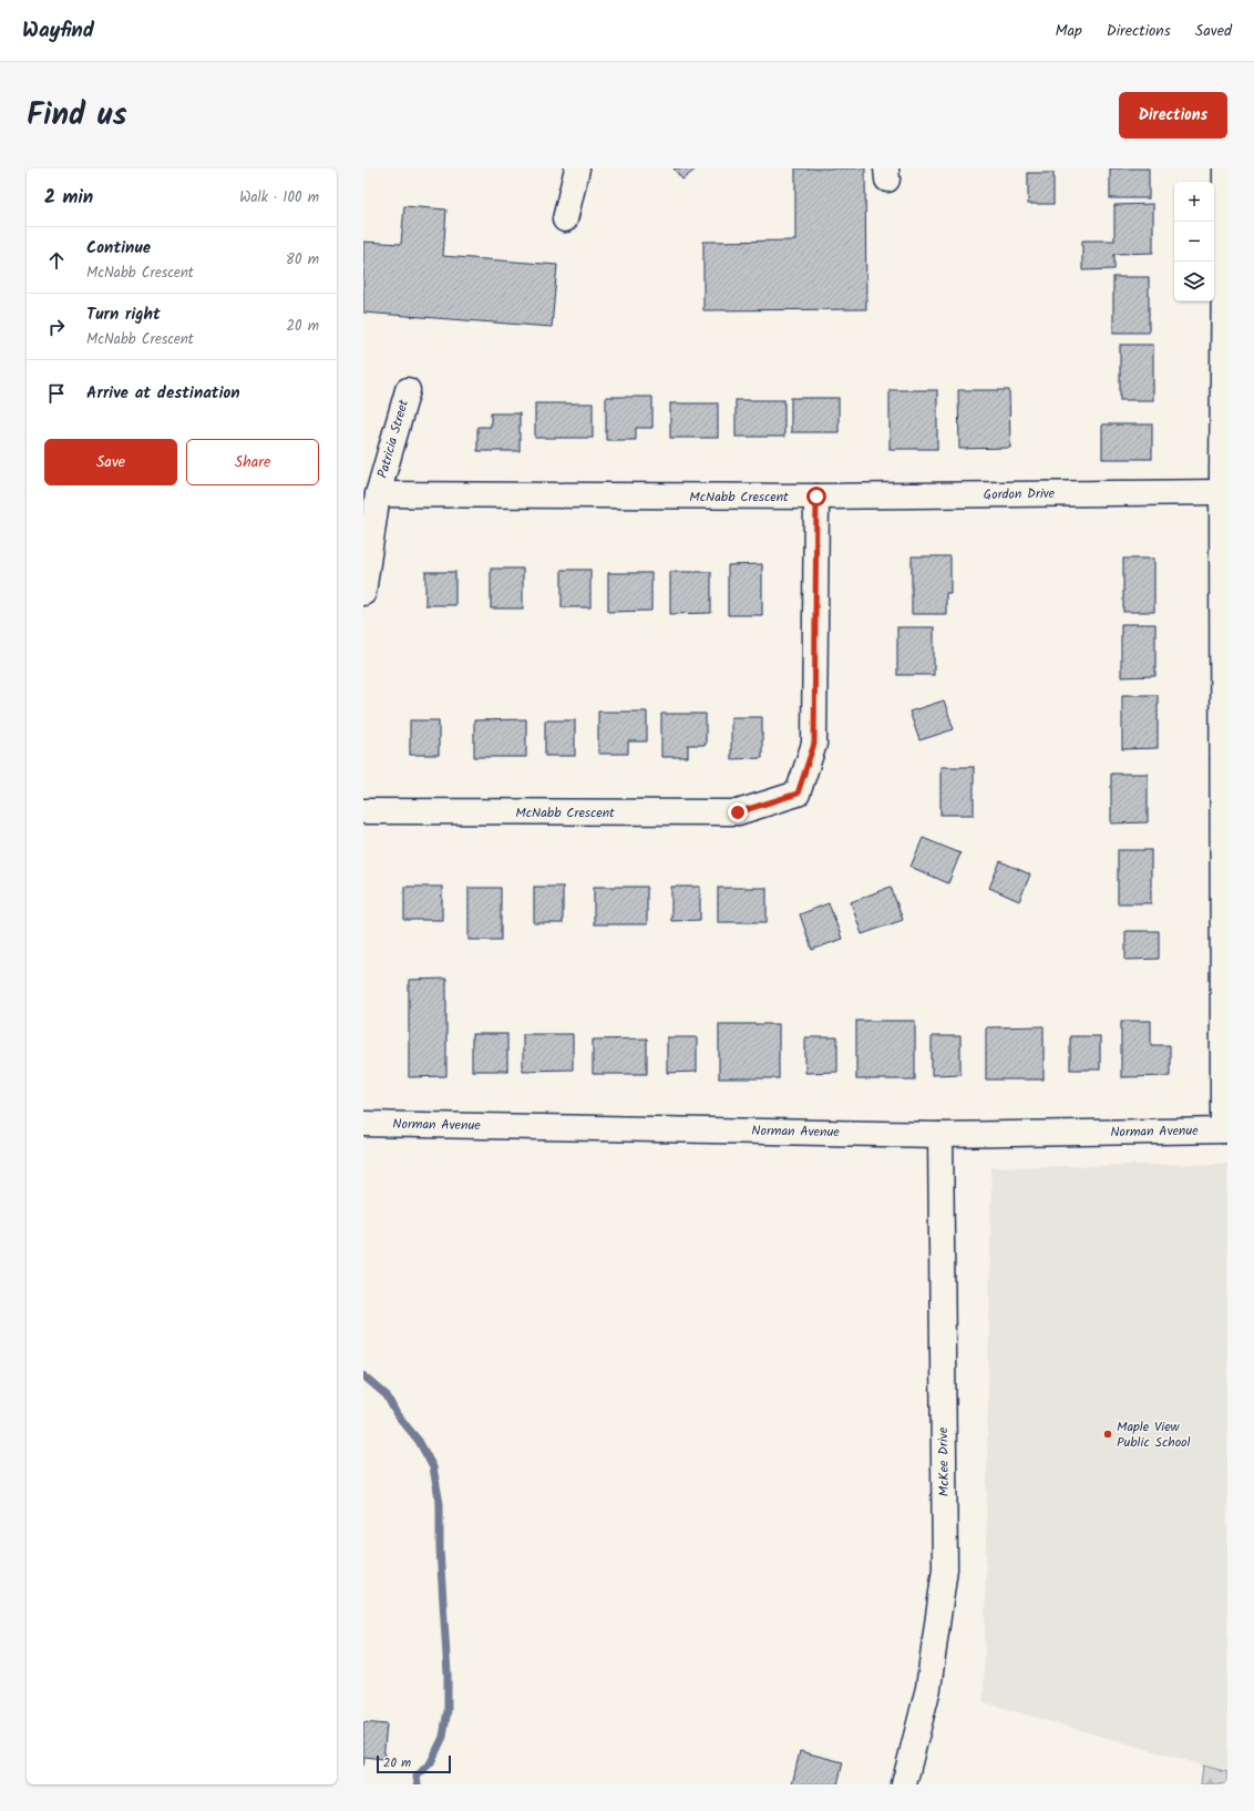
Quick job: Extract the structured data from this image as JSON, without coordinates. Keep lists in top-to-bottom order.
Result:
{
  "streets": {
    "street": [
      "Patricia Street",
      "Gordon Drive",
      "McNabb Crescent",
      "Norman Avenue",
      "McKee Drive"
    ]
  },
  "crossings": [
    ["Patricia Street", "McNabb Crescent"],
    ["Gordon Drive", "McNabb Crescent"],
    ["Norman Avenue", "McKee Drive"]
  ],
  "places": ["Maple View Public School"],
  "scale_bar": "20 m",
  "page": {
    "header": "Wayfind",
    "nav": ["Map", "Directions", "Saved"],
    "title": "Find us",
    "buttons": [
      "Directions",
      ["Save", "Share"]
    ],
    "heading": ["2 min", "Walk · 100 m"],
    "map_buttons": ["+", "−"],
    "list": [
      ["Continue", "McNabb Crescent", "80 m"],
      ["Turn right", "McNabb Crescent", "20 m"],
      "Arrive at destination"
    ],
    "scale": "20 m"
  }
}
